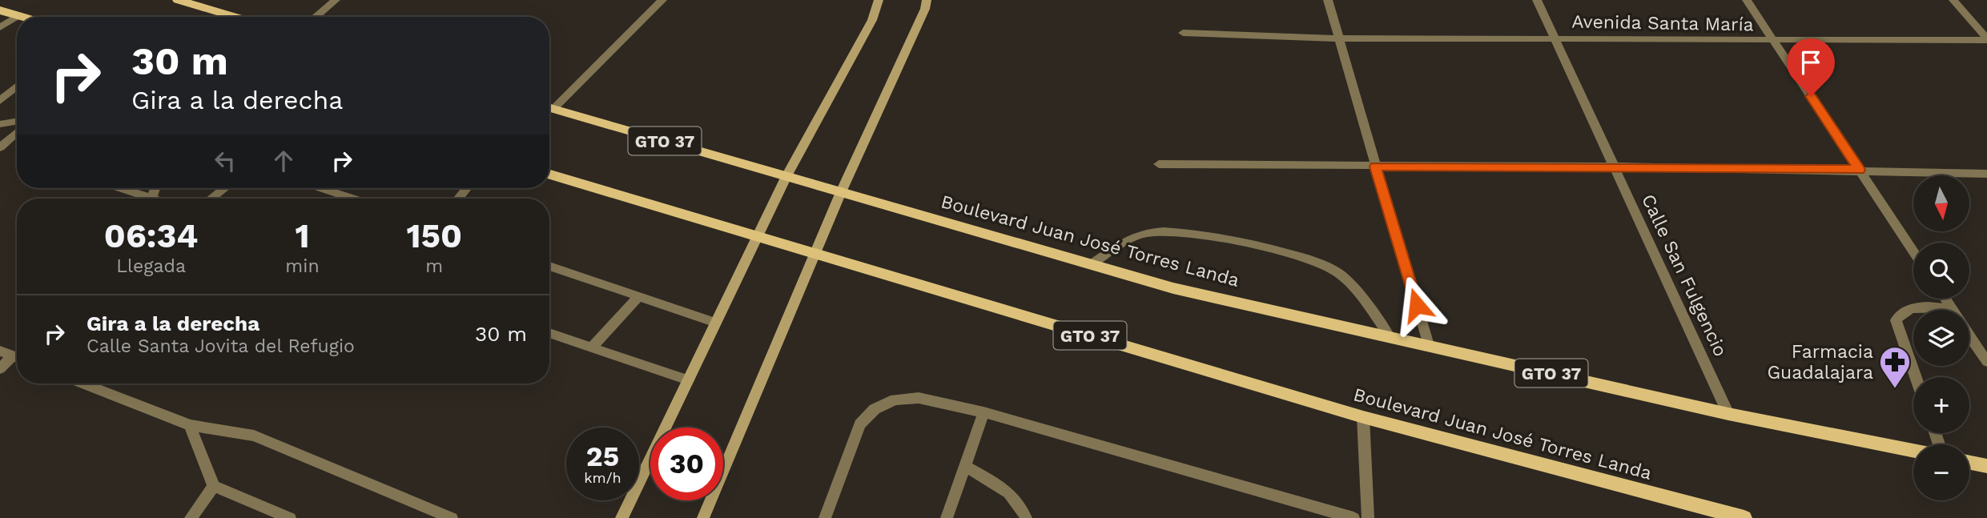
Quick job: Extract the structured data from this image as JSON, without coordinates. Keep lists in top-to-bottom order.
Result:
{
  "streets": {
    "main road": ["GTO 37", "Boulevard Juan José Torres Landa"],
    "street": ["Avenida Santa María", "Calle San Fulgencio"]
  },
  "crossings": [
    ["Avenida Santa María", "Calle San Fulgencio"],
    ["Boulevard Juan José Torres Landa", "Calle San Fulgencio"]
  ],
  "places": {
    "pharmacy": ["Farmacia Guadalajara"]
  },
  "north": "bottom",
  "page": {
    "turn": ["30 m", "Gira a la derecha"],
    "map_buttons": ["+", "−"],
    "eta": [
      "06:34",
      "Llegada",
      "1",
      "min",
      "150",
      "m"
    ],
    "list": [
      {
        "name": "Gira a la derecha",
        "note": "Calle Santa Jovita del Refugio",
        "value": "30 m"
      }
    ],
    "speed": "25 km/h",
    "limit": "30"
  }
}
